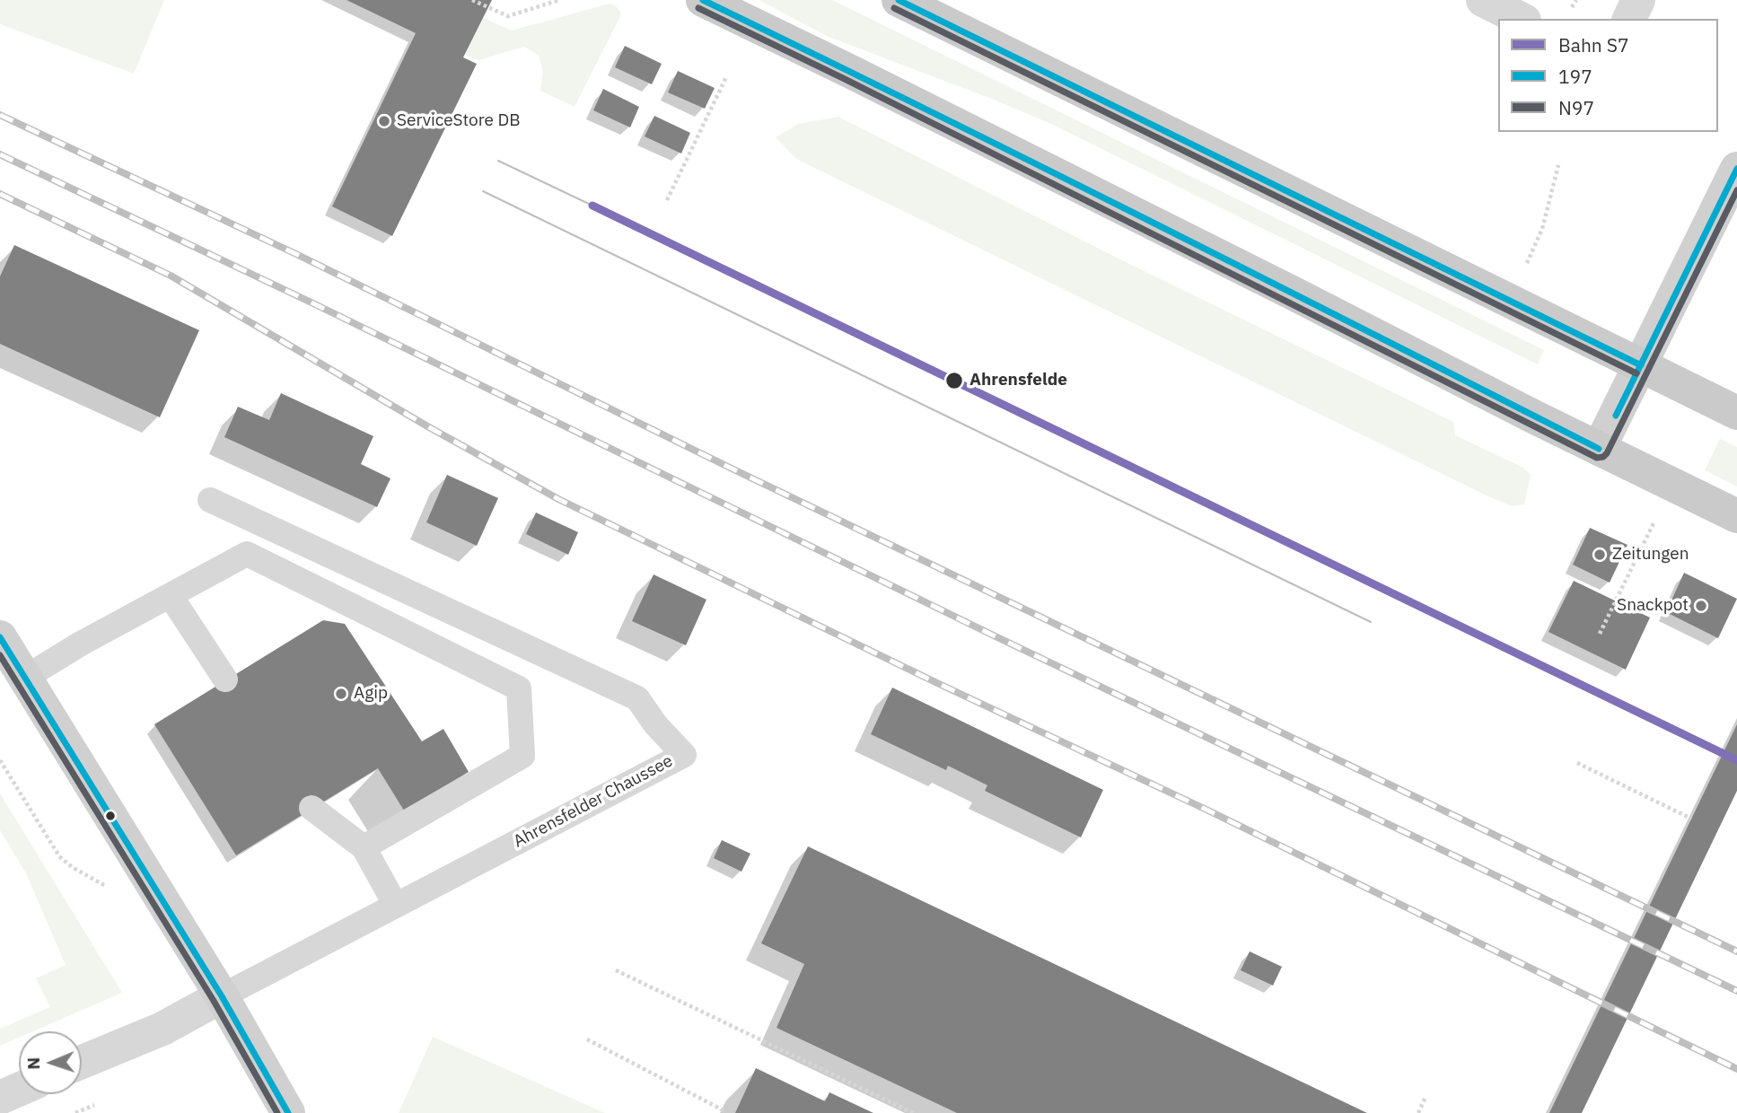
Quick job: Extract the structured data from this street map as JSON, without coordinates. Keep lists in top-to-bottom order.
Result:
{
  "streets": {
    "lane": ["Ahrensfelder Chaussee"]
  },
  "places": [
    "ServiceStore DB",
    "Ahrensfelde",
    "Zeitungen",
    "Snackpot",
    "Agip"
  ],
  "lines": ["transit line 197", "transit line N97", "rail line S7"],
  "legend": ["Bahn S7", "197", "N97"],
  "north": "left"
}
